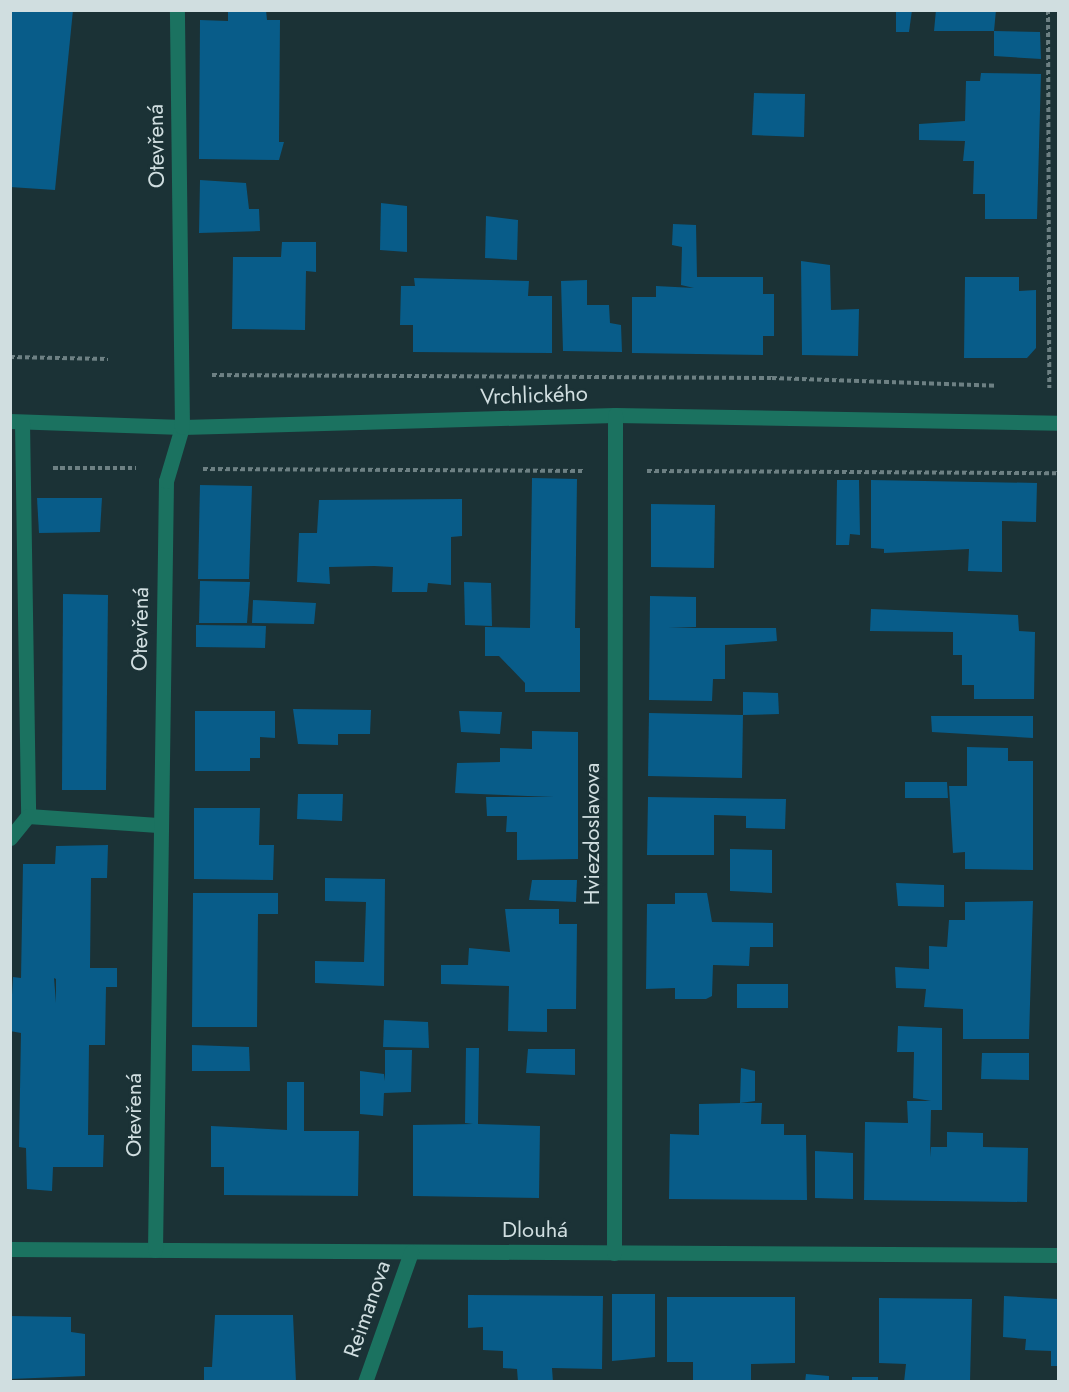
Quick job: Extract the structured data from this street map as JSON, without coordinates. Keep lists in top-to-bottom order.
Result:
{
  "streets": {
    "street": [
      "Otevřená",
      "Vrchlického",
      "Hviezdoslavova",
      "Dlouhá",
      "Reimanova"
    ]
  },
  "crossings": [
    ["Otevřená", "Vrchlického"],
    ["Otevřená", "Dlouhá"],
    ["Vrchlického", "Hviezdoslavova"],
    ["Hviezdoslavova", "Dlouhá"],
    ["Dlouhá", "Reimanova"]
  ]
}
